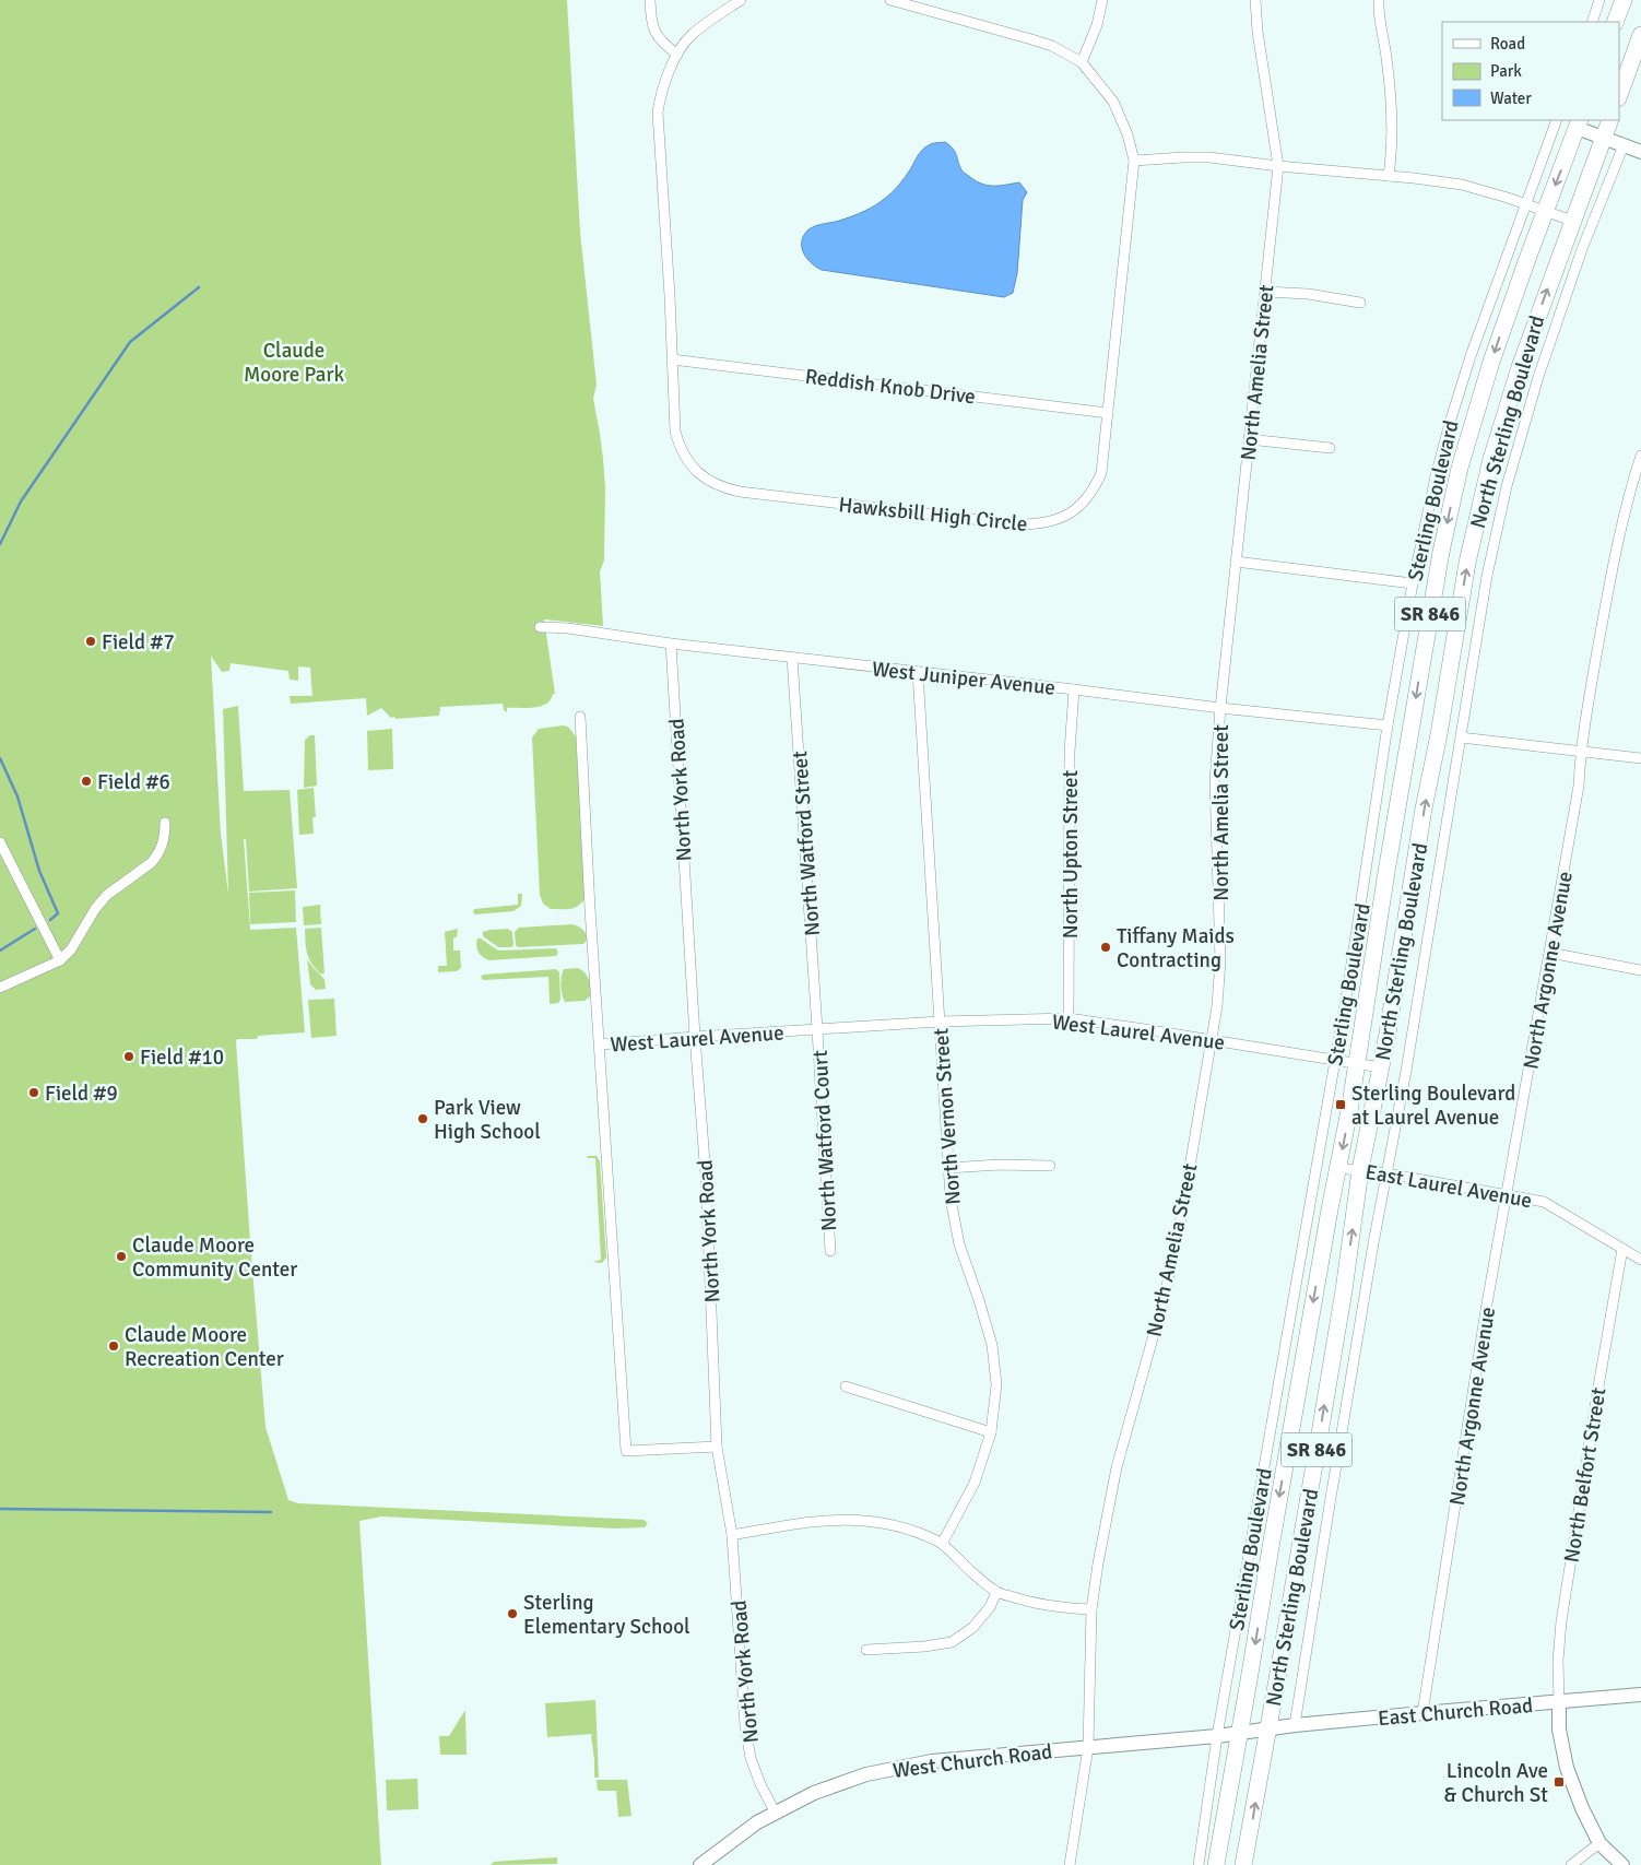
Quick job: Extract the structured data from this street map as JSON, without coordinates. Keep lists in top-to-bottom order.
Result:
{
  "streets": {
    "main road": ["North Sterling Boulevard", "SR 846"],
    "street": [
      "North Amelia Street",
      "Reddish Knob Drive",
      "Sterling Boulevard",
      "Hawksbill High Circle",
      "West Juniper Avenue",
      "North York Road",
      "North Watford Street",
      "North Upton Street",
      "North Argonne Avenue",
      "West Laurel Avenue",
      "North Vernon Street",
      "North Watford Court",
      "East Laurel Avenue",
      "North Belfort Street",
      "East Church Road",
      "West Church Road"
    ]
  },
  "crossings": [
    ["North Amelia Street", "West Juniper Avenue"],
    ["North Amelia Street", "West Laurel Avenue"],
    ["North Amelia Street", "West Church Road"],
    ["Reddish Knob Drive", "Hawksbill High Circle"],
    ["North Sterling Boulevard", "West Laurel Avenue"],
    ["North Sterling Boulevard", "East Laurel Avenue"],
    ["North Sterling Boulevard", "East Church Road"],
    ["North Sterling Boulevard", "West Church Road"],
    ["Sterling Boulevard", "West Juniper Avenue"],
    ["Sterling Boulevard", "West Laurel Avenue"],
    ["Sterling Boulevard", "West Church Road"],
    ["West Juniper Avenue", "North York Road"],
    ["West Juniper Avenue", "North Watford Street"],
    ["West Juniper Avenue", "North Upton Street"],
    ["West Juniper Avenue", "North Vernon Street"],
    ["North York Road", "West Laurel Avenue"],
    ["North York Road", "West Church Road"],
    ["North Watford Street", "West Laurel Avenue"],
    ["North Watford Street", "North Watford Court"],
    ["North Upton Street", "West Laurel Avenue"],
    ["North Argonne Avenue", "East Laurel Avenue"],
    ["North Argonne Avenue", "East Church Road"],
    ["West Laurel Avenue", "North Vernon Street"],
    ["West Laurel Avenue", "North Watford Court"],
    ["East Laurel Avenue", "North Belfort Street"],
    ["North Belfort Street", "East Church Road"],
    ["East Church Road", "West Church Road"]
  ],
  "parks": ["Claude Moore Park"],
  "places": {
    "other": [
      "Field #7",
      "Field #6",
      "Tiffany Maids Contracting",
      "Field #10",
      "Field #9",
      "Park View High School",
      "Claude Moore Community Center",
      "Claude Moore Recreation Center",
      "Sterling Elementary School"
    ],
    "transit": ["Sterling Boulevard at Laurel Avenue", "Lincoln Ave & Church St"]
  },
  "legend": ["Road", "Park", "Water"]
}
